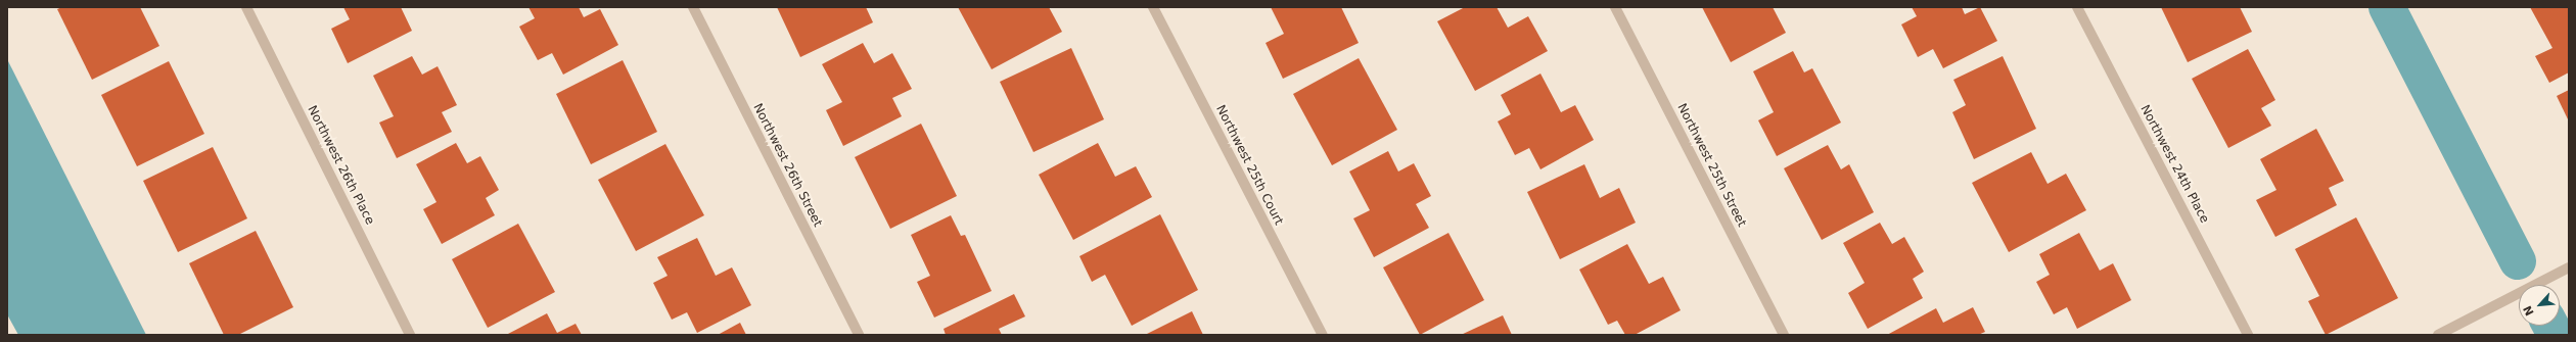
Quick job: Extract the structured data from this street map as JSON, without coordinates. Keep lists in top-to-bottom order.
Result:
{
  "streets": {
    "street": [
      "Northwest 24th Place",
      "Northwest 26th Place",
      "Northwest 26th Street",
      "Northwest 25th Court",
      "Northwest 25th Street"
    ]
  },
  "north": "bottom left"
}
